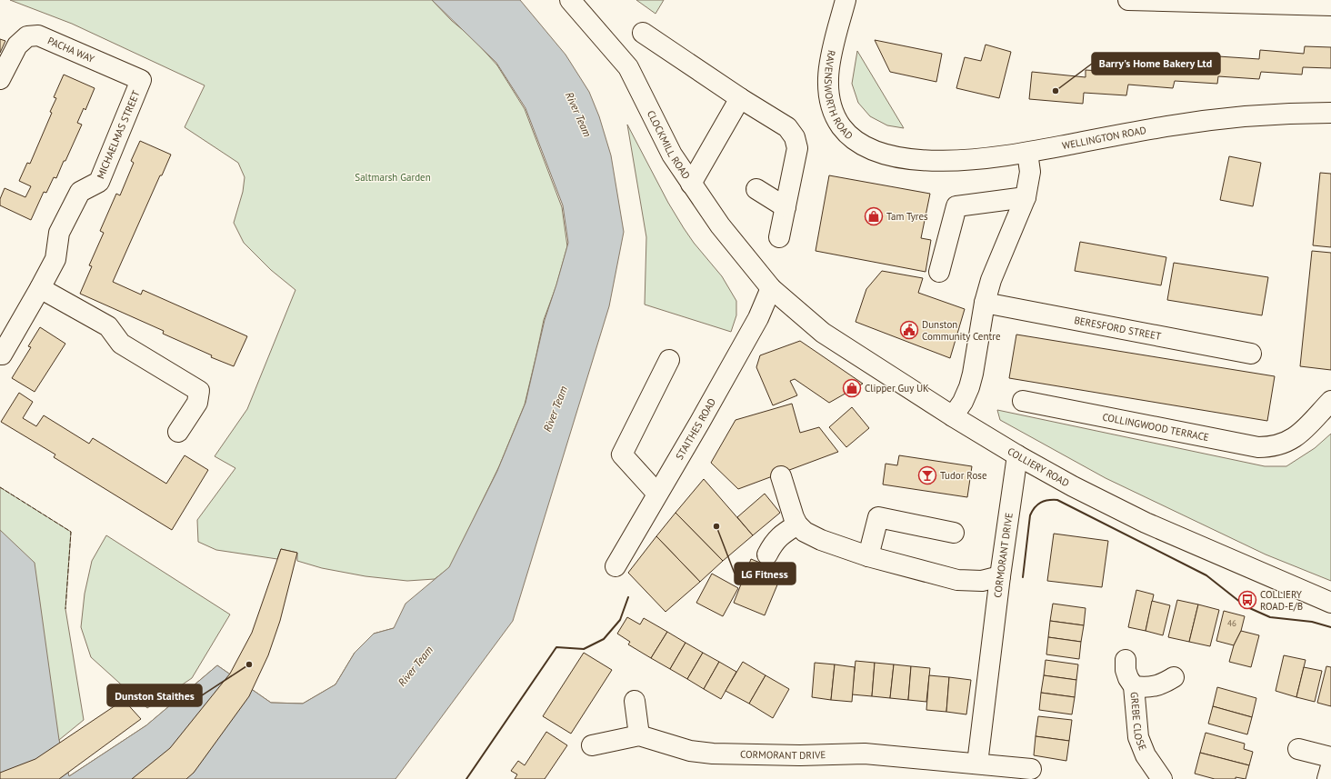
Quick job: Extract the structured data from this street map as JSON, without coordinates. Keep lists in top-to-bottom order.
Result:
{
  "streets": {
    "street": [
      "PACHA WAY",
      "RAVENSWORTH ROAD",
      "MICHAELMAS STREET",
      "WELLINGTON ROAD",
      "CLOCKMILL ROAD",
      "BERESFORD STREET",
      "COLLINGWOOD TERRACE",
      "STAITHES ROAD",
      "COLLIERY ROAD",
      "CORMORANT DRIVE",
      "GREBE CLOSE"
    ]
  },
  "crossings": [
    ["PACHA WAY", "MICHAELMAS STREET"],
    ["RAVENSWORTH ROAD", "WELLINGTON ROAD"],
    ["CLOCKMILL ROAD", "STAITHES ROAD"],
    ["CLOCKMILL ROAD", "COLLIERY ROAD"],
    ["STAITHES ROAD", "COLLIERY ROAD"],
    ["COLLIERY ROAD", "CORMORANT DRIVE"]
  ],
  "water": ["River Team"],
  "parks": ["Saltmarsh Garden"],
  "places": {
    "other": ["Barry's Home Bakery Ltd", "LG Fitness", "Dunston Staithes"],
    "shop": ["Tam Tyres", "Clipper Guy UK"],
    "public building": ["Dunston Community Centre"],
    "bar": ["Tudor Rose"],
    "bus stop": ["COLLIERY ROAD-E/B"]
  },
  "house_numbers": ["46"]
}
